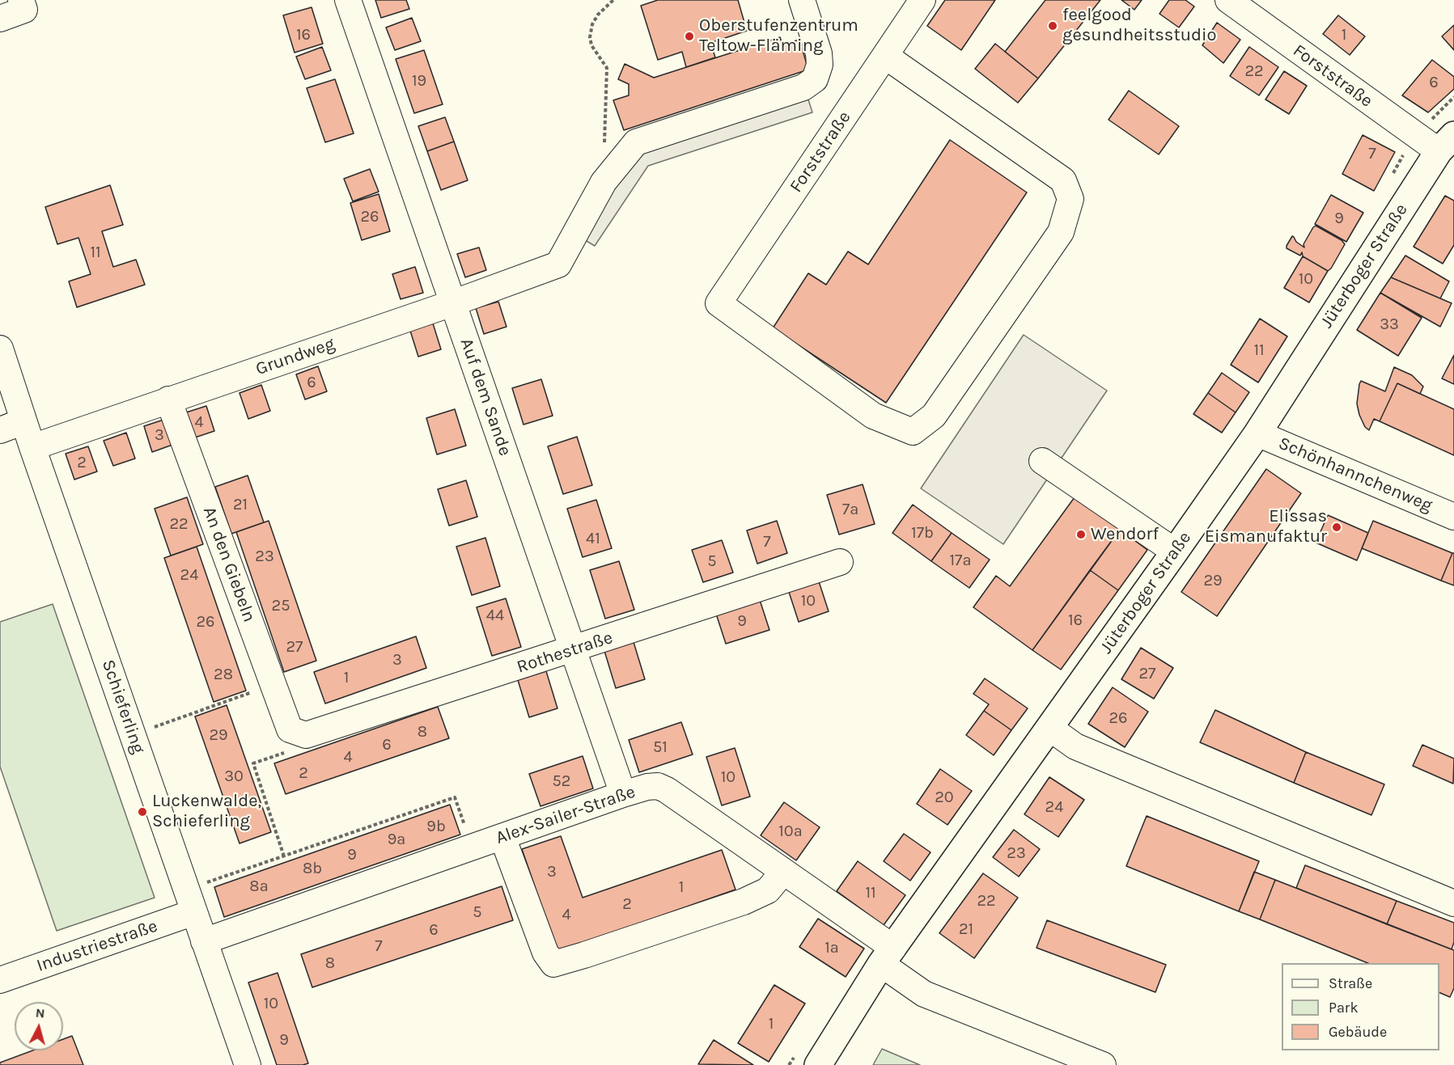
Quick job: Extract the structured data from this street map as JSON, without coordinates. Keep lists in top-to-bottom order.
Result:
{
  "streets": {
    "main road": ["Jüterboger Straße"],
    "street": [
      "Forststraße",
      "Grundweg",
      "Auf dem Sande",
      "Schönhannchenweg",
      "An den Giebeln",
      "Rothestraße",
      "Schieferling",
      "Alex-Sailer-Straße",
      "Industriestraße"
    ]
  },
  "crossings": [
    ["Forststraße", "Jüterboger Straße"],
    ["Jüterboger Straße", "Schönhannchenweg"],
    ["Jüterboger Straße", "Alex-Sailer-Straße"],
    ["Grundweg", "Auf dem Sande"],
    ["Grundweg", "An den Giebeln"],
    ["Grundweg", "Schieferling"],
    ["Auf dem Sande", "Rothestraße"],
    ["Auf dem Sande", "Alex-Sailer-Straße"],
    ["An den Giebeln", "Rothestraße"],
    ["Schieferling", "Alex-Sailer-Straße"],
    ["Schieferling", "Industriestraße"]
  ],
  "places": [
    "feelgood gesundheitsstudio",
    "Oberstufenzentrum Teltow-Fläming",
    "Elissas Eismanufaktur",
    "Wendorf",
    "Luckenwalde, Schieferling"
  ],
  "house_numbers": [
    "16",
    "1",
    "22",
    "19",
    "6",
    "7",
    "26",
    "9",
    "11",
    "10",
    "33",
    "11",
    "6",
    "4",
    "3",
    "2",
    "21",
    "7a",
    "22",
    "17b",
    "41",
    "7",
    "23",
    "17a",
    "5",
    "24",
    "29",
    "10",
    "25",
    "44",
    "16",
    "9",
    "26",
    "27",
    "3",
    "27",
    "28",
    "1",
    "26",
    "8",
    "29",
    "6",
    "51",
    "4",
    "2",
    "30",
    "10",
    "52",
    "20",
    "24",
    "9b",
    "10a",
    "9a",
    "23",
    "9",
    "8b",
    "3",
    "8a",
    "1",
    "11",
    "22",
    "2",
    "5",
    "4",
    "21",
    "6",
    "7",
    "1a",
    "8",
    "10",
    "1",
    "9"
  ],
  "legend": ["Straße", "Park", "Gebäude"],
  "north": "top"
}
